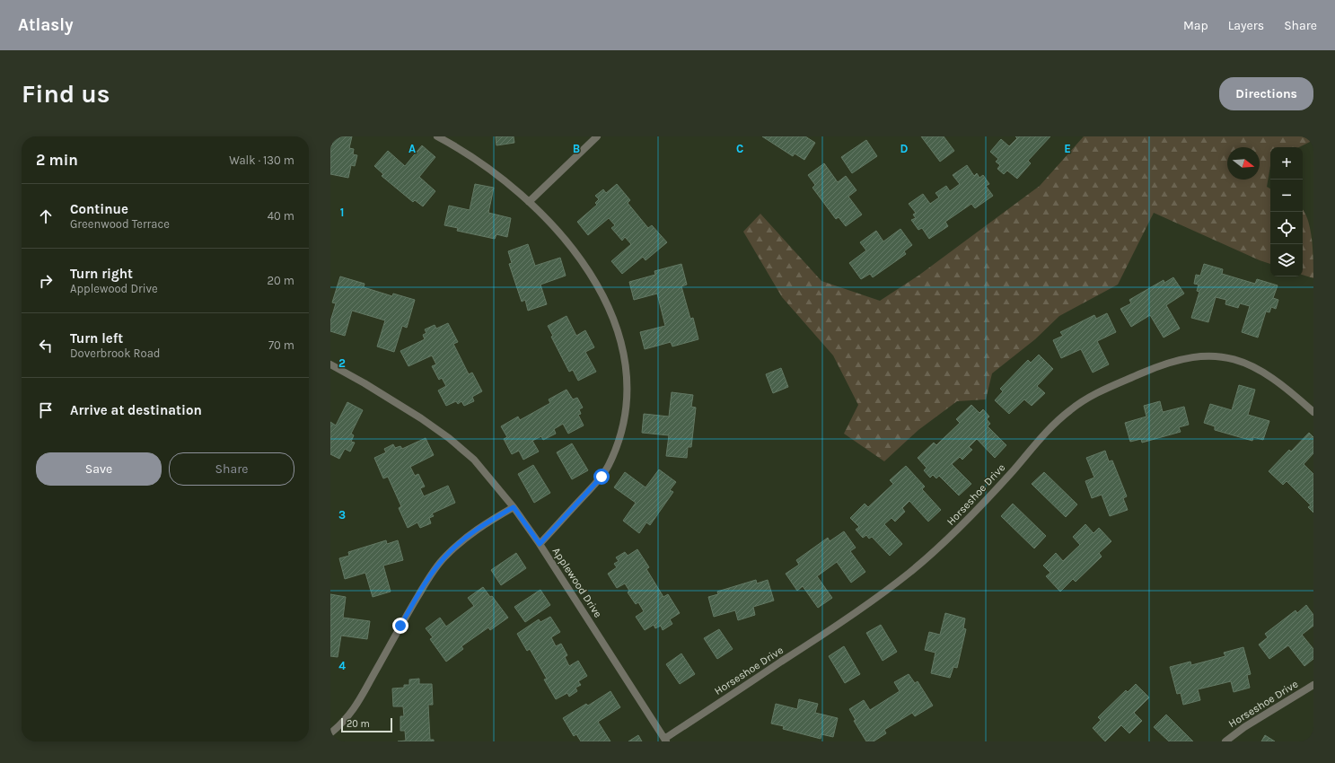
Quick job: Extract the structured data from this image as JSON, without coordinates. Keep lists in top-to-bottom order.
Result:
{
  "streets": {
    "street": ["Horseshoe Drive", "Applewood Drive"]
  },
  "crossings": [
    ["Horseshoe Drive", "Applewood Drive"]
  ],
  "scale_bar": "20 m",
  "north": "right",
  "page": {
    "header": "Atlasly",
    "nav": ["Map", "Layers", "Share"],
    "buttons": [
      "Directions",
      ["Save", "Share"]
    ],
    "title": "Find us",
    "heading": ["2 min", "Walk · 130 m"],
    "map_buttons": ["+", "−"],
    "list": [
      ["Continue", "Greenwood Terrace", "40 m"],
      ["Turn right", "Applewood Drive", "20 m"],
      ["Turn left", "Doverbrook Road", "70 m"],
      "Arrive at destination"
    ],
    "scale": "20 m"
  },
  "grid": {
    "columns": [
      "A",
      "B",
      "C",
      "D",
      "E"
    ],
    "rows": [
      "1",
      "2",
      "3",
      "4"
    ]
  }
}
